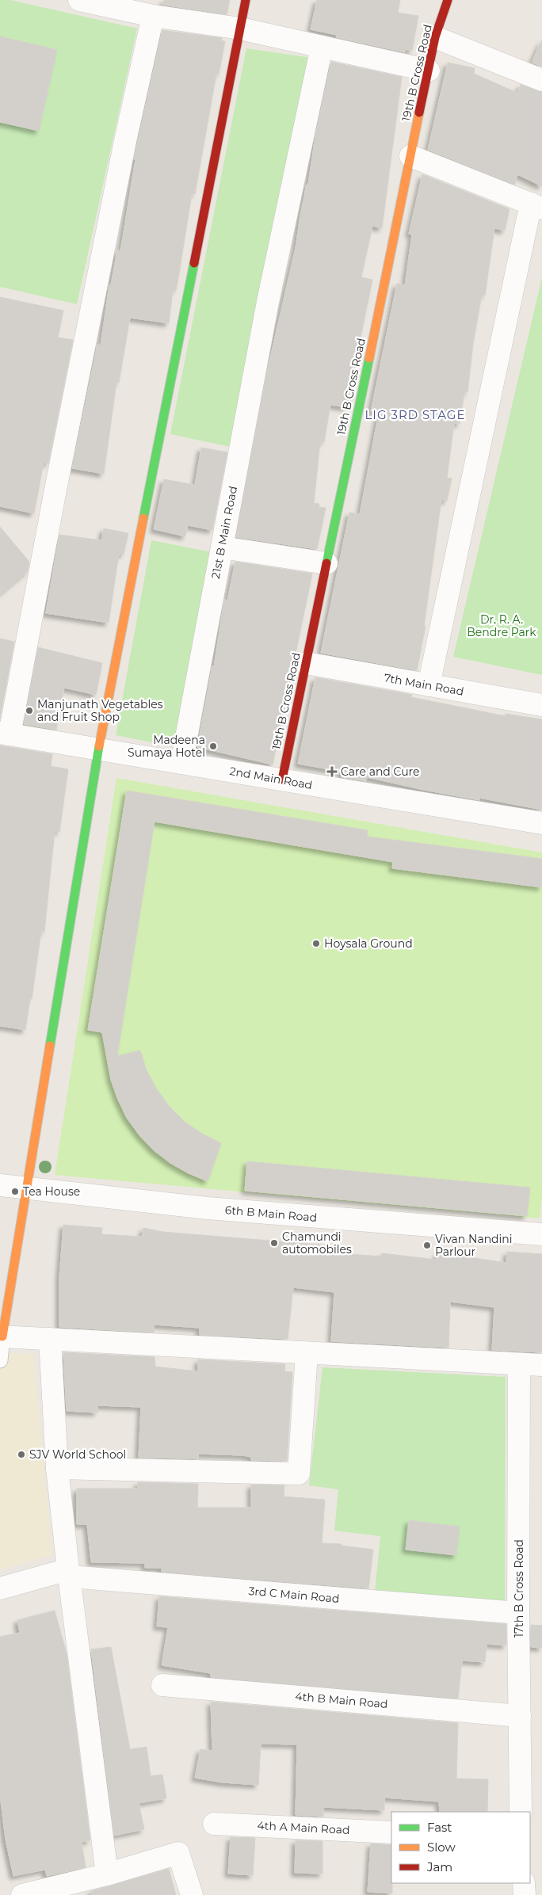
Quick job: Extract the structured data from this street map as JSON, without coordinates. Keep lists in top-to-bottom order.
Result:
{
  "streets": {
    "street": [
      "19th B Cross Road",
      "21st B Main Road",
      "7th Main Road",
      "2nd Main Road",
      "6th B Main Road",
      "17th B Cross Road",
      "3rd C Main Road",
      "4th B Main Road",
      "4th A Main Road"
    ]
  },
  "crossings": [
    ["19th B Cross Road", "7th Main Road"],
    ["19th B Cross Road", "2nd Main Road"],
    ["21st B Main Road", "2nd Main Road"],
    ["17th B Cross Road", "3rd C Main Road"],
    ["17th B Cross Road", "4th B Main Road"]
  ],
  "districts": ["LIG 3RD STAGE"],
  "parks": ["Dr. R. A. Bendre Park"],
  "places": {
    "other": [
      "Manjunath Vegetables and Fruit Shop",
      "Madeena Sumaya Hotel",
      "Hoysala Ground",
      "Tea House",
      "Chamundi automobiles",
      "Vivan Nandini Parlour",
      "SJV World School"
    ],
    "health": ["Care and Cure"]
  },
  "legend": ["Fast", "Slow", "Jam"]
}
